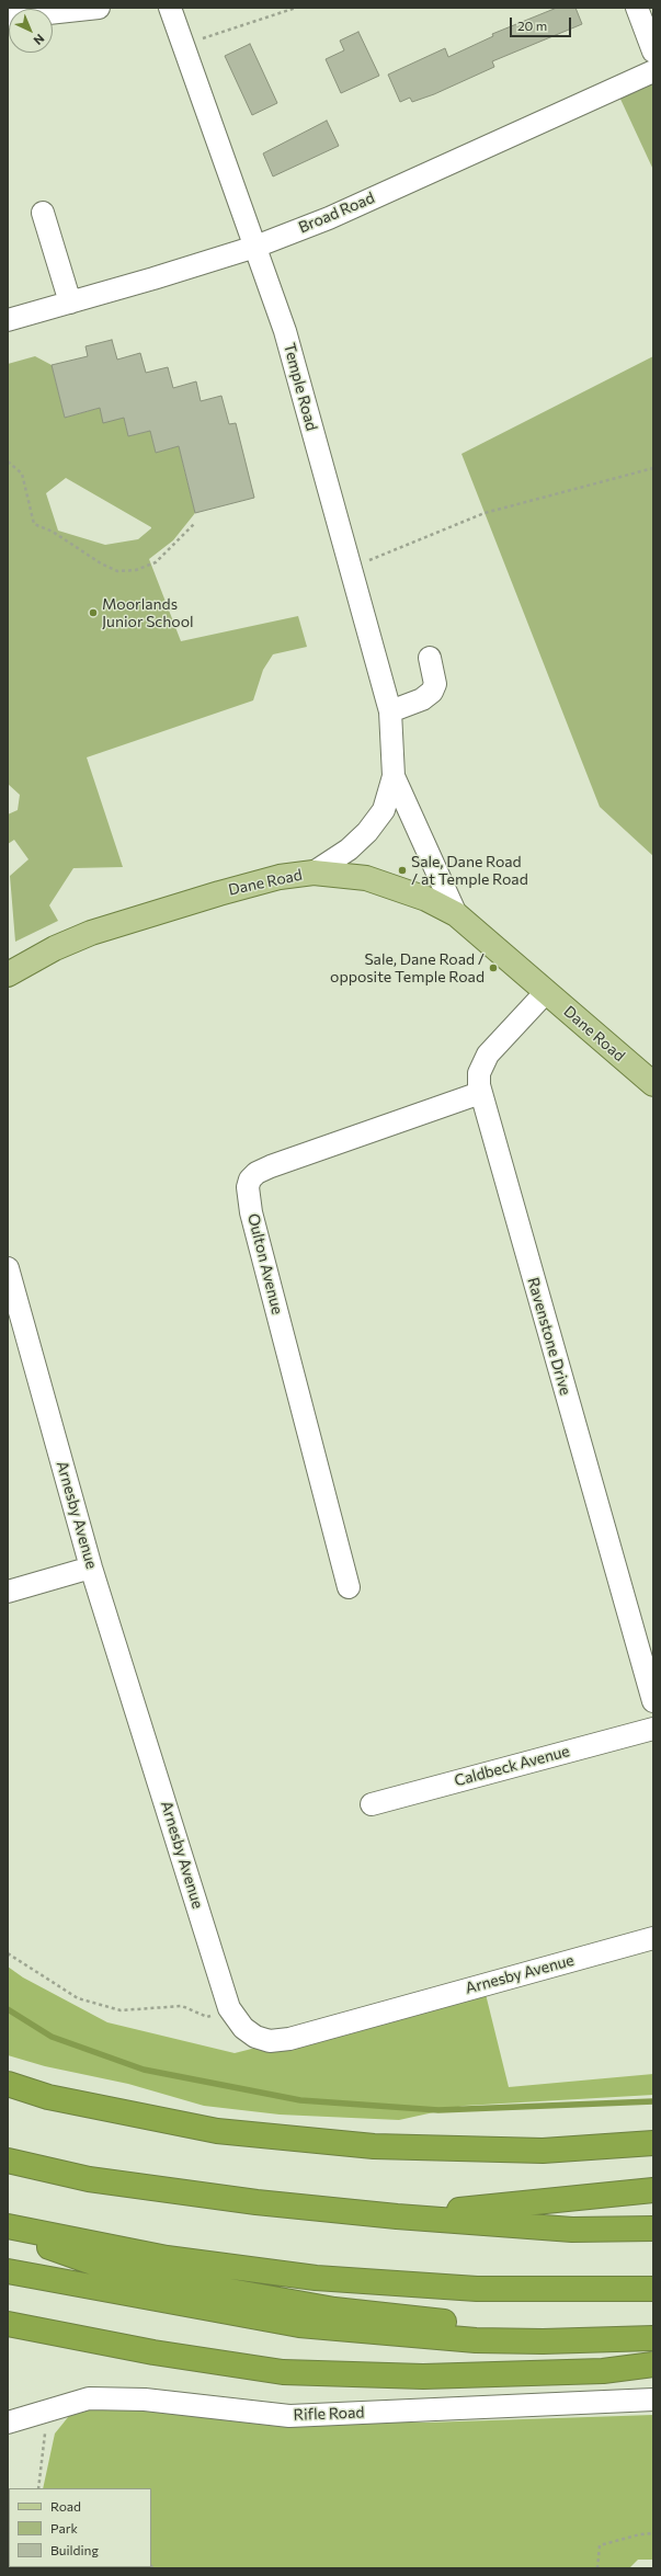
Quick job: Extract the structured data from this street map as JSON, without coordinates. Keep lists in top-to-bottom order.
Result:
{
  "streets": {
    "main road": ["Dane Road"],
    "street": [
      "Broad Road",
      "Temple Road",
      "Oulton Avenue",
      "Ravenstone Drive",
      "Arnesby Avenue",
      "Caldbeck Avenue",
      "Rifle Road"
    ]
  },
  "crossings": [
    ["Broad Road", "Temple Road"],
    ["Temple Road", "Dane Road"],
    ["Dane Road", "Ravenstone Drive"],
    ["Oulton Avenue", "Ravenstone Drive"]
  ],
  "places": ["Moorlands Junior School", "Sale, Dane Road / at Temple Road", "Sale, Dane Road / opposite Temple Road"],
  "legend": ["Road", "Park", "Building"],
  "scale_bar": "20 m",
  "north": "bottom right"
}
